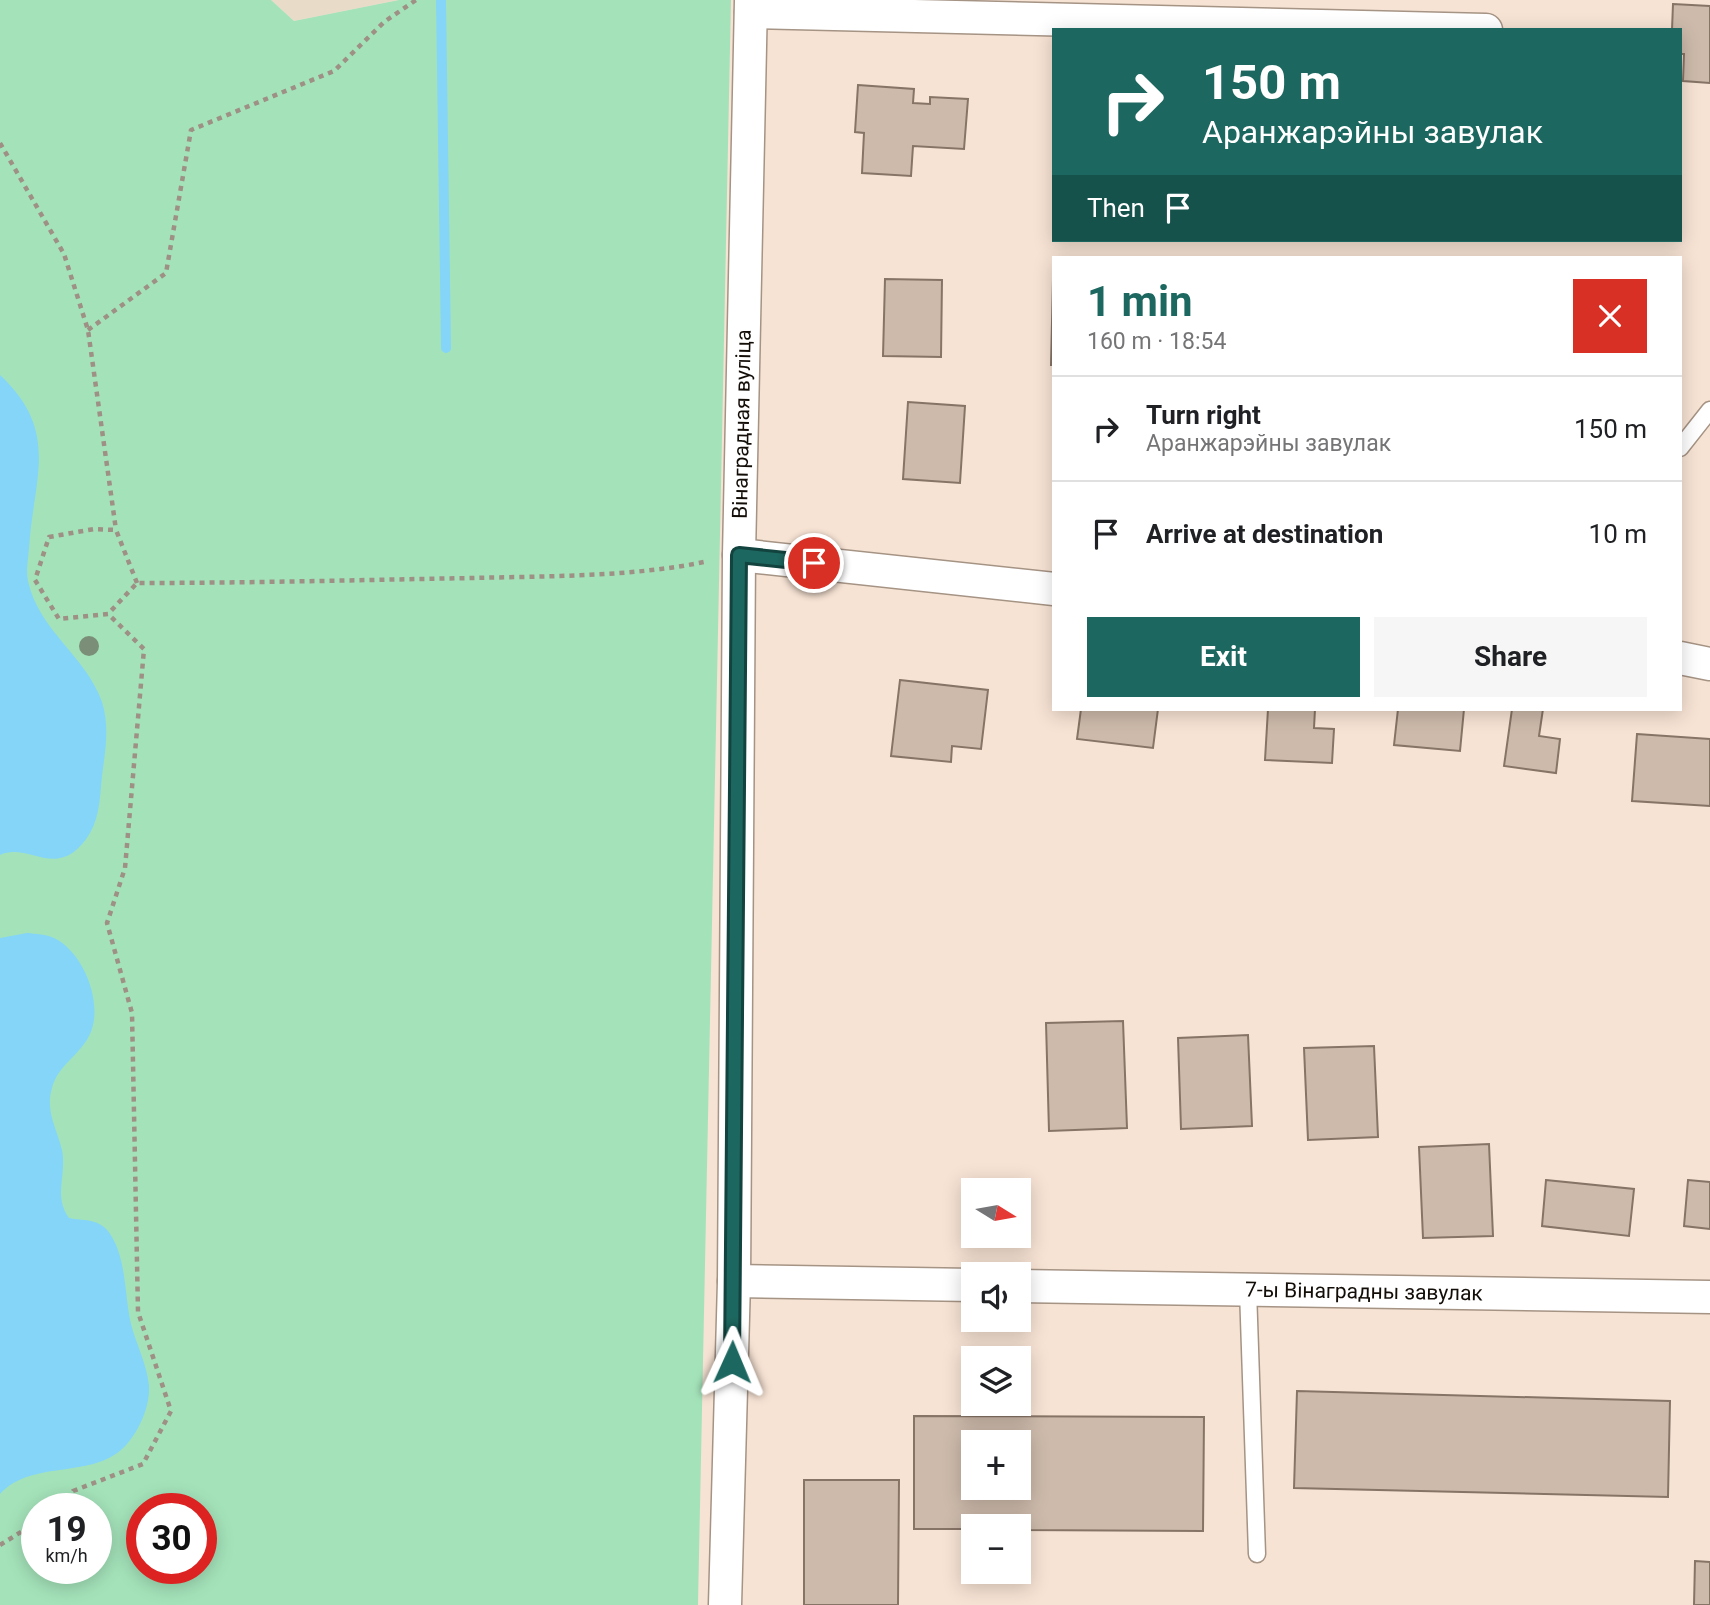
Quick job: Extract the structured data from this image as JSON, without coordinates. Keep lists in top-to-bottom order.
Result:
{
  "streets": {
    "street": ["Вінаградная вуліца", "7-ы Вінаградны завулак"]
  },
  "north": "right",
  "page": {
    "turn": ["150 m", "Аранжарэйны завулак"],
    "then": "Then",
    "heading": ["1 min", "160 m · 18:54"],
    "list": [
      {
        "name": "Turn right",
        "note": "Аранжарэйны завулак",
        "value": "150 m"
      },
      {
        "name": "Arrive at destination",
        "value": "10 m"
      }
    ],
    "buttons": ["Exit", "Share"],
    "map_buttons": ["+", "−"],
    "speed": "19 km/h",
    "limit": "30"
  }
}
